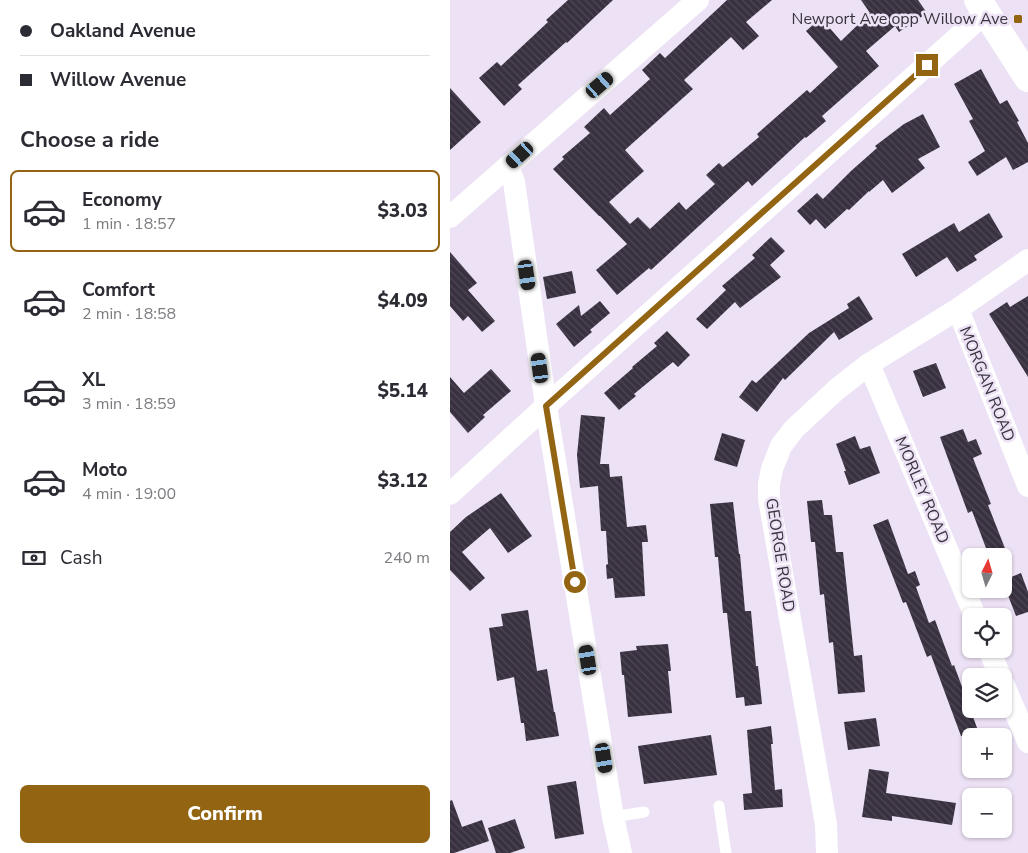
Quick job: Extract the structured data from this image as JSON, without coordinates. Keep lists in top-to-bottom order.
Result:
{
  "streets": {
    "street": ["MORGAN ROAD", "MORLEY ROAD", "GEORGE ROAD"]
  },
  "crossings": [
    ["MORGAN ROAD", "GEORGE ROAD"],
    ["MORLEY ROAD", "GEORGE ROAD"]
  ],
  "places": {
    "transit": ["Newport Ave opp Willow Ave"]
  },
  "north": "top",
  "page": {
    "banner": ["Oakland Avenue", "Willow Avenue"],
    "heading": "Choose a ride",
    "list": [
      {
        "name": "Economy",
        "note": "1 min · 18:57",
        "value": "$3.03"
      },
      {
        "name": "Comfort",
        "note": "2 min · 18:58",
        "value": "$4.09"
      },
      {
        "name": "XL",
        "note": "3 min · 18:59",
        "value": "$5.14"
      },
      {
        "name": "Moto",
        "note": "4 min · 19:00",
        "value": "$3.12"
      }
    ],
    "pay": ["Cash", "240 m"],
    "map_buttons": ["+", "−"],
    "buttons": "Confirm"
  }
}
